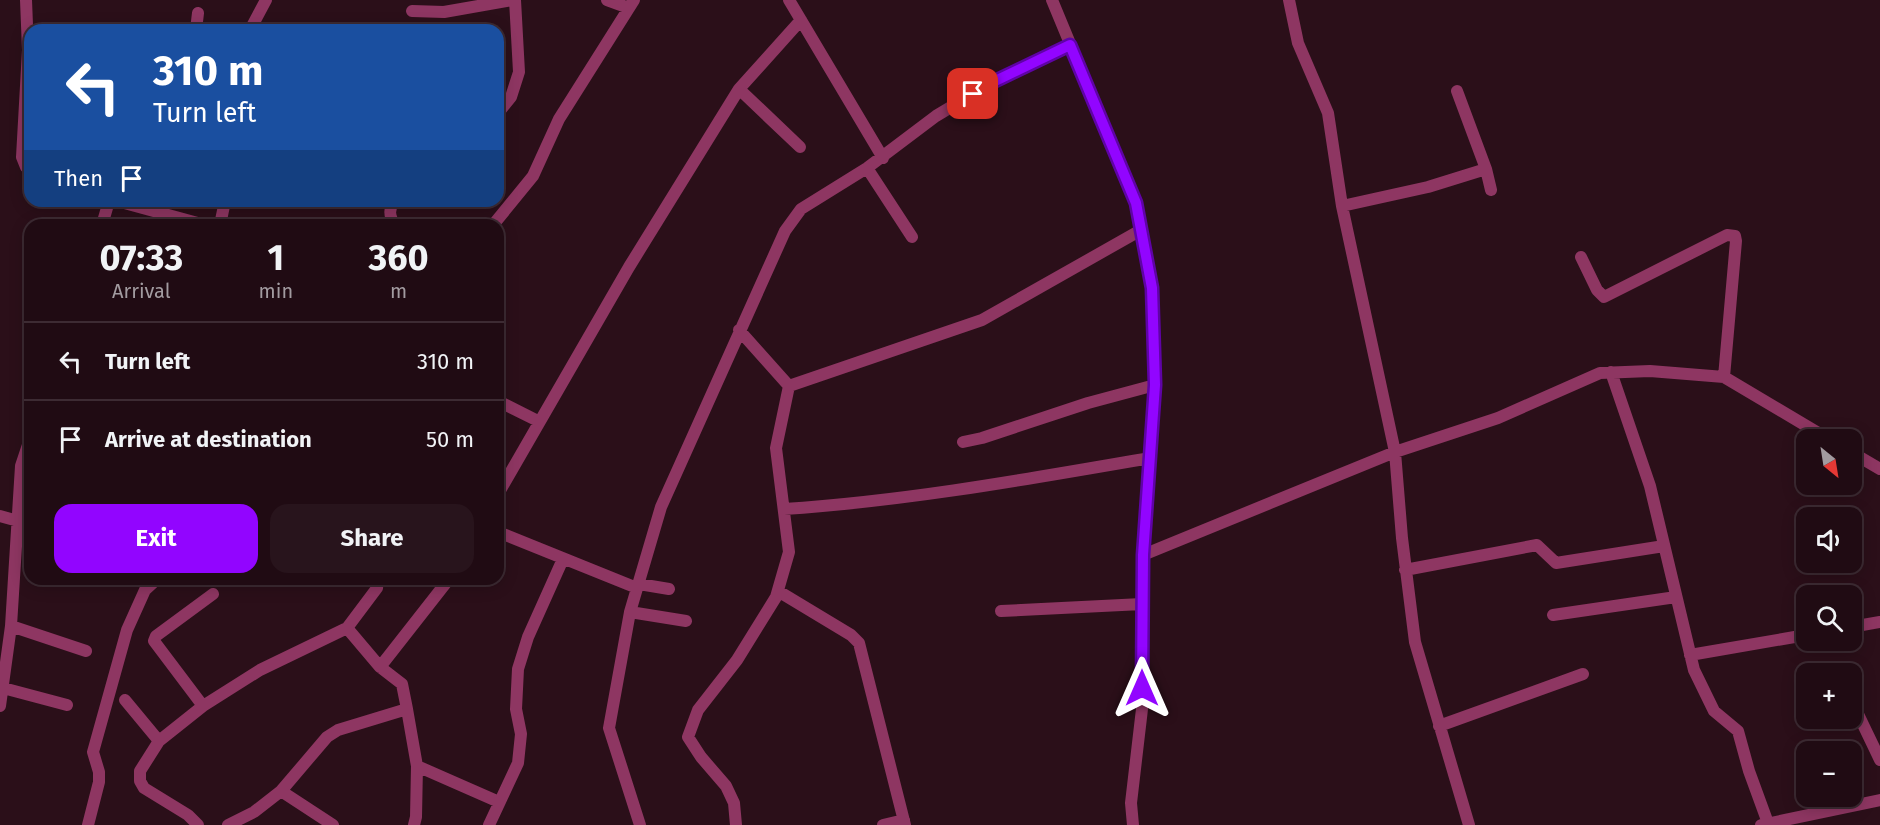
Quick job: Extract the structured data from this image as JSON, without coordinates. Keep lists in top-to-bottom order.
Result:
{
  "north": "bottom right",
  "page": {
    "turn": ["310 m", "Turn left"],
    "then": "Then",
    "eta": [
      "07:33",
      "Arrival",
      "1",
      "min",
      "360",
      "m"
    ],
    "list": [
      {
        "name": "Turn left",
        "value": "310 m"
      },
      {
        "name": "Arrive at destination",
        "value": "50 m"
      }
    ],
    "map_buttons": ["+", "−"],
    "buttons": ["Exit", "Share"]
  }
}
